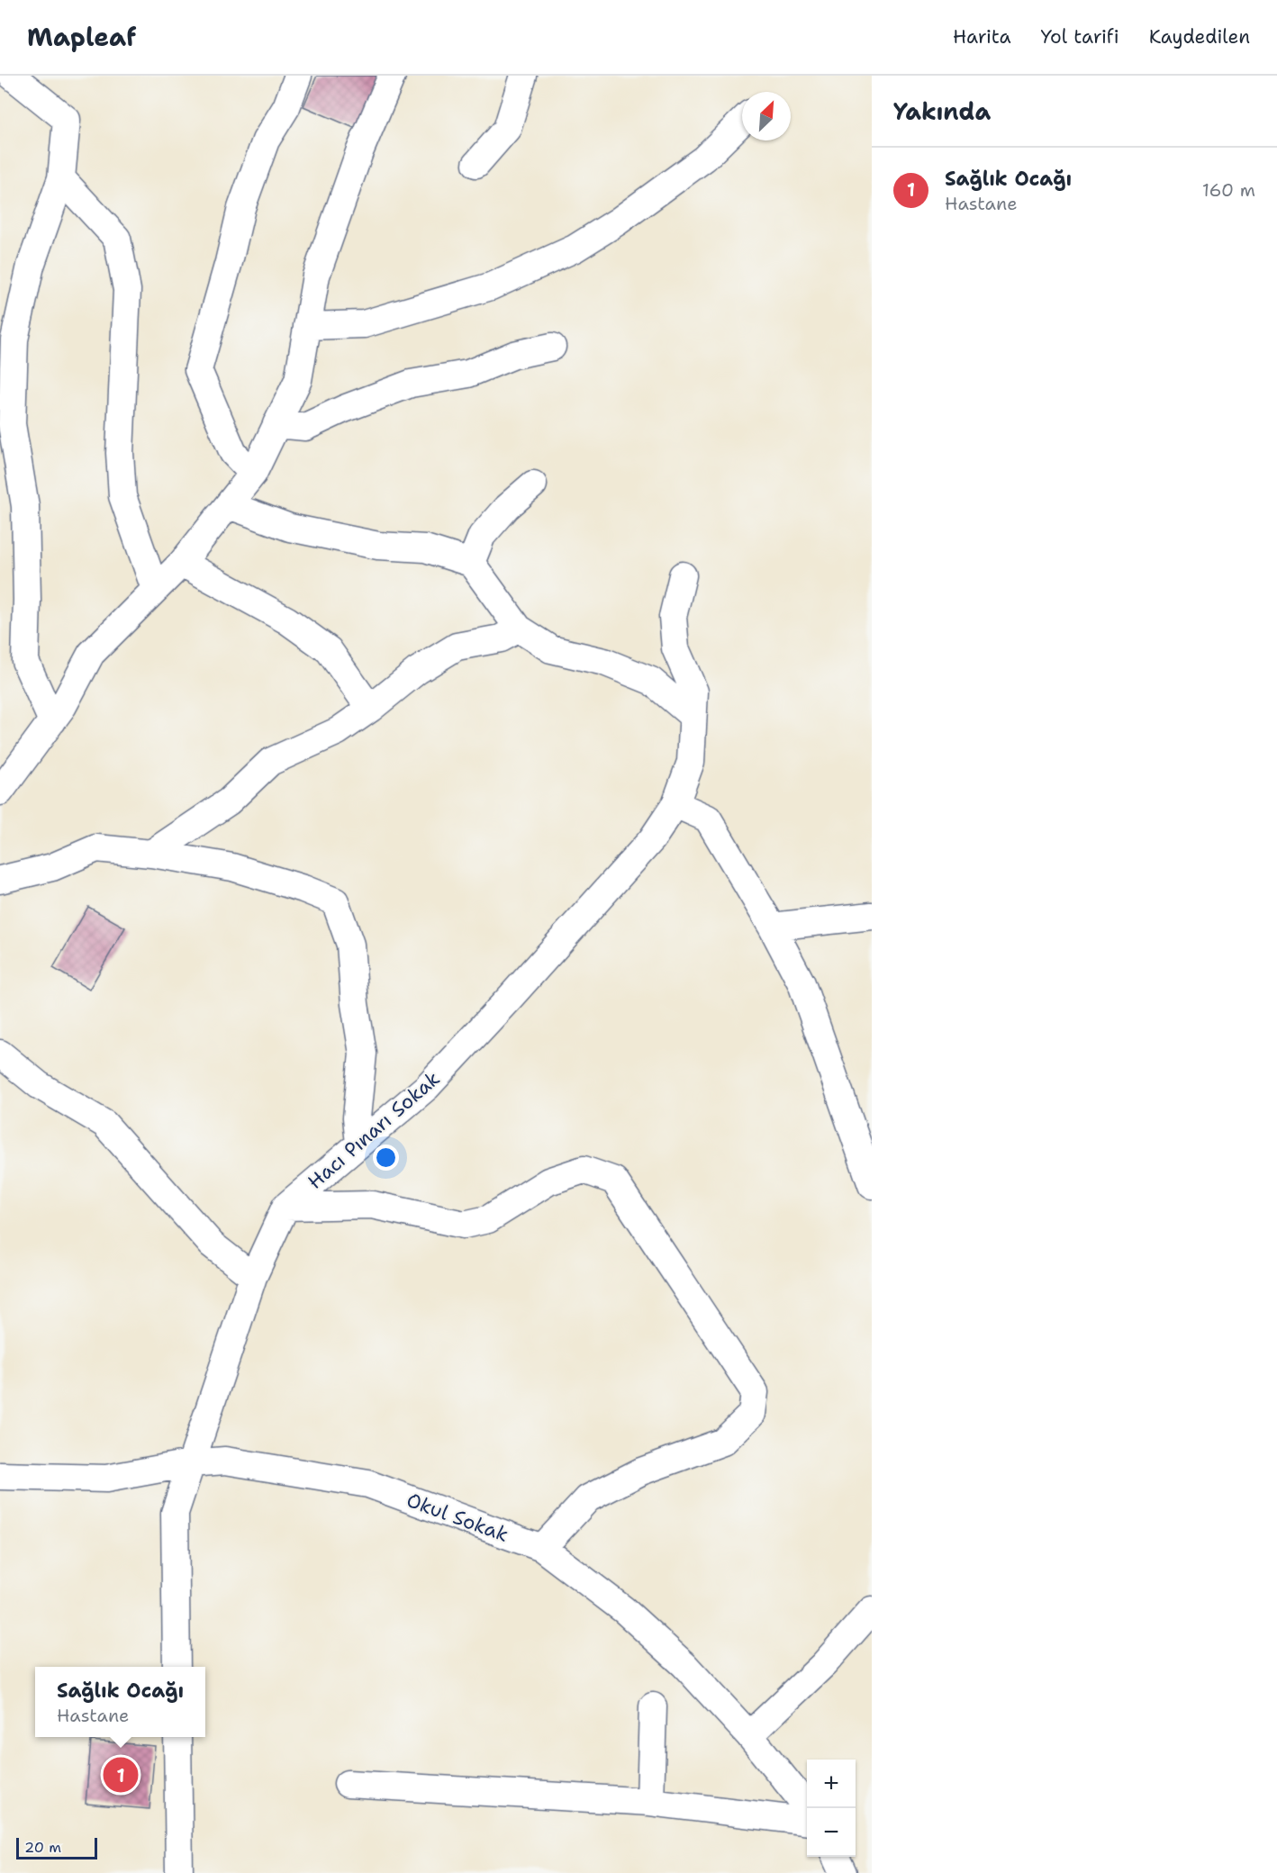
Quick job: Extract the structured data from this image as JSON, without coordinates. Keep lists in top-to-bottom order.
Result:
{
  "streets": {
    "street": ["Hacı Pınarı Sokak", "Okul Sokak"]
  },
  "crossings": [
    ["Hacı Pınarı Sokak", "Okul Sokak"]
  ],
  "scale_bar": "20 m",
  "north": "top right",
  "page": {
    "header": "Mapleaf",
    "nav": ["Harita", "Yol tarifi", "Kaydedilen"],
    "heading": "Yakında",
    "list": [
      {
        "mark": "1",
        "name": "Sağlık Ocağı",
        "note": "Hastane",
        "value": "160 m"
      }
    ],
    "popup": ["Sağlık Ocağı", "Hastane"],
    "pins": "1",
    "map_buttons": ["+", "−"],
    "scale": "20 m"
  }
}
